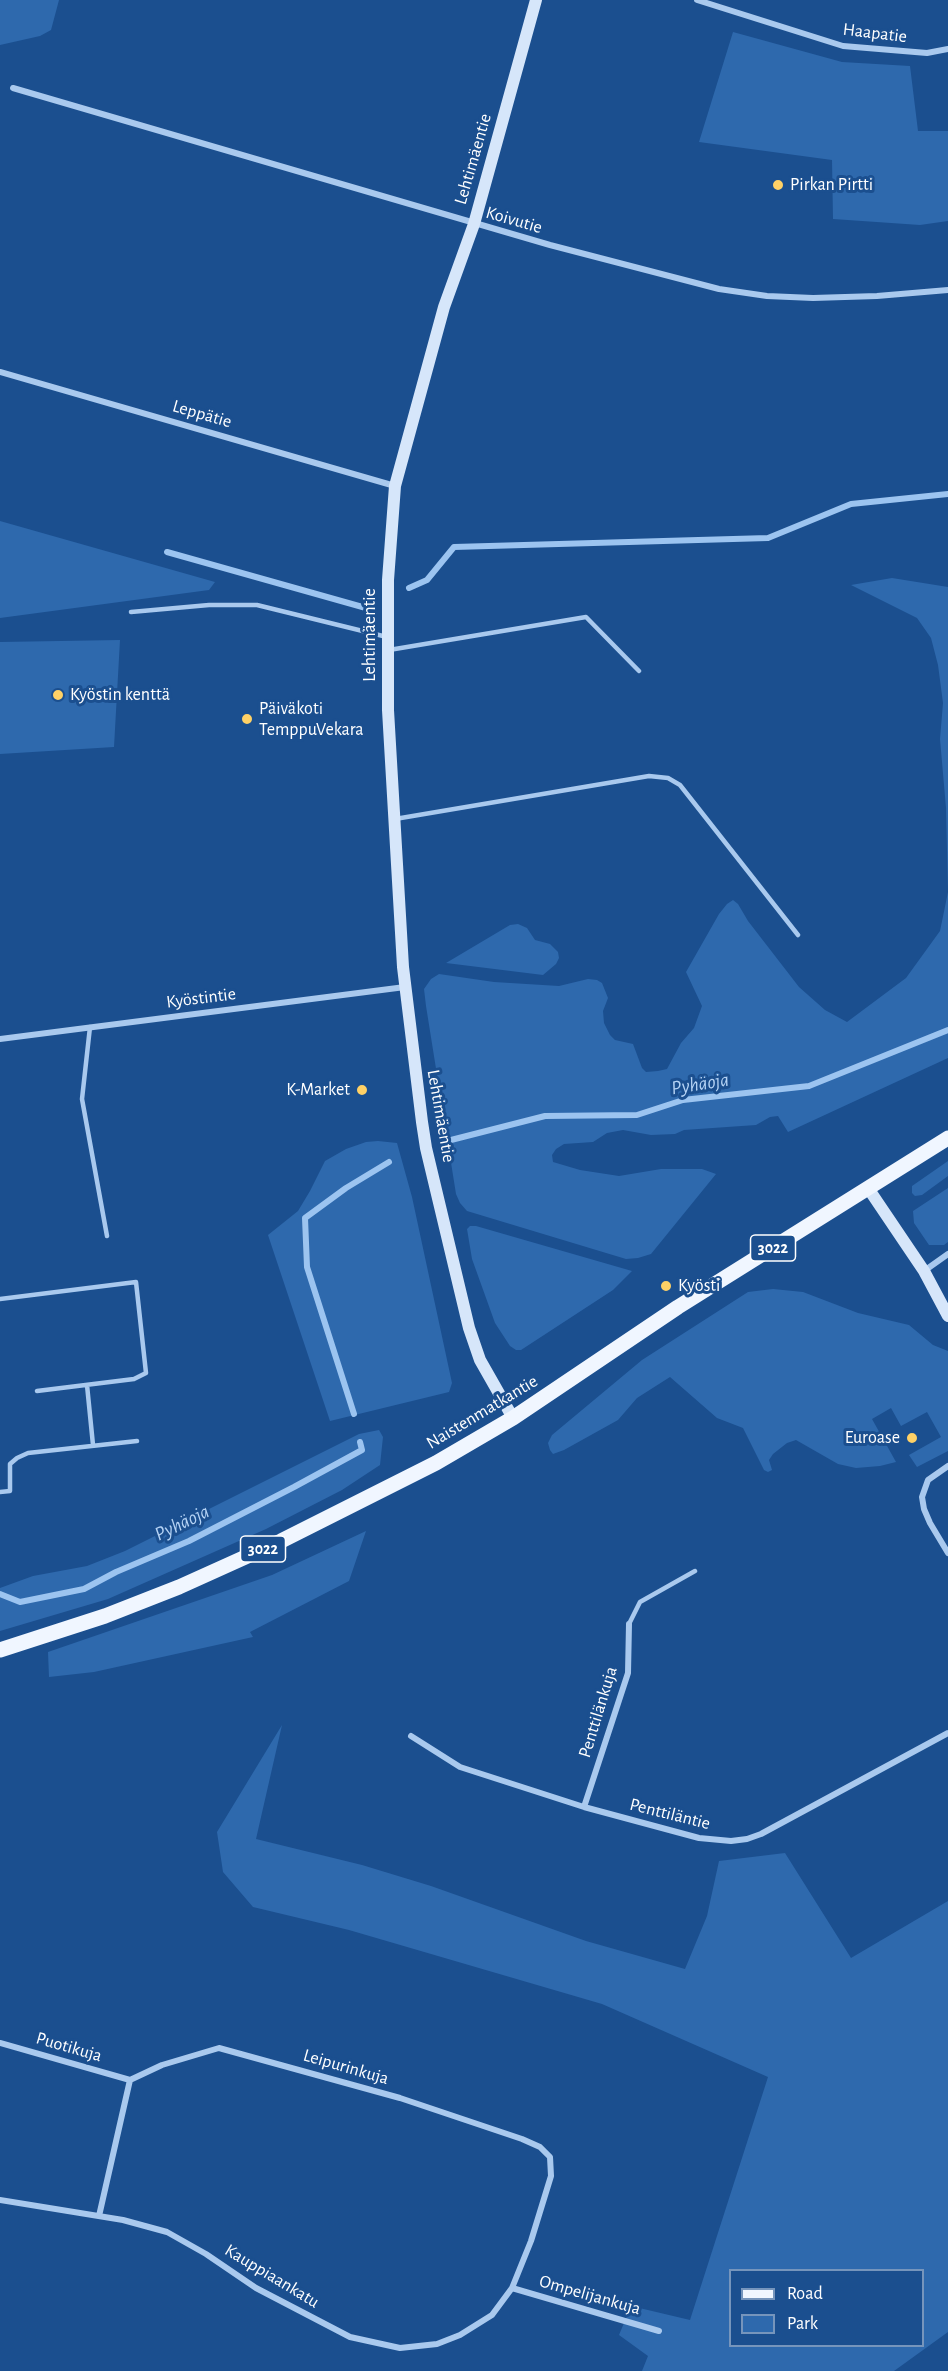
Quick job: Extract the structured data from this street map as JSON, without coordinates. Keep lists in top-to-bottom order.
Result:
{
  "streets": {
    "main road": ["3022", "Naistenmatkantie"],
    "street": [
      "Haapatie",
      "Lehtimäentie",
      "Koivutie",
      "Leppätie",
      "Kyöstintie",
      "Penttilänkuja",
      "Penttiläntie",
      "Puotikuja",
      "Leipurinkuja",
      "Kauppiaankatu",
      "Ompelijankuja"
    ]
  },
  "crossings": [
    ["Lehtimäentie", "Koivutie"],
    ["Lehtimäentie", "Leppätie"],
    ["Lehtimäentie", "Kyöstintie"],
    ["Lehtimäentie", "Naistenmatkantie"],
    ["Penttilänkuja", "Penttiläntie"],
    ["Puotikuja", "Leipurinkuja"],
    ["Leipurinkuja", "Kauppiaankatu"],
    ["Leipurinkuja", "Ompelijankuja"],
    ["Kauppiaankatu", "Ompelijankuja"]
  ],
  "water": ["Pyhäoja"],
  "places": [
    "Pirkan Pirtti",
    "Kyöstin kenttä",
    "Päiväkoti TemppuVekara",
    "K-Market",
    "Kyösti",
    "Euroase"
  ],
  "legend": ["Road", "Park"]
}
